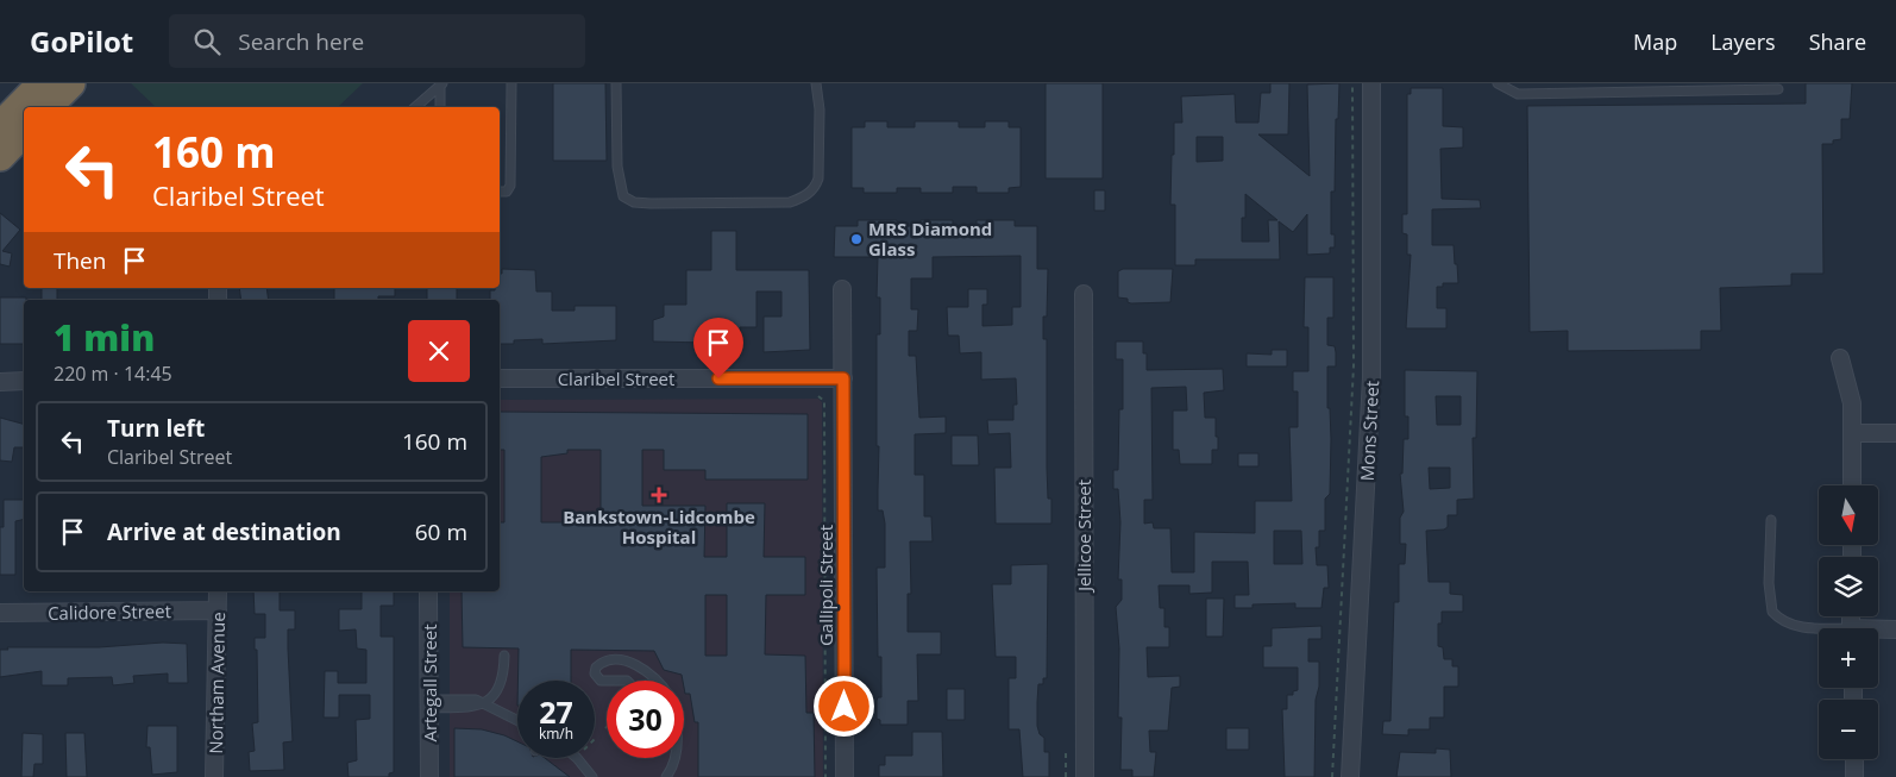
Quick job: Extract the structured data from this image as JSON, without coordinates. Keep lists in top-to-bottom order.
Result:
{
  "streets": {
    "street": [
      "Claribel Street",
      "Mons Street",
      "Jellicoe Street",
      "Gallipoli Street",
      "Calidore Street",
      "Northam Avenue",
      "Artegall Street"
    ]
  },
  "crossings": [
    ["Claribel Street", "Gallipoli Street"],
    ["Calidore Street", "Northam Avenue"]
  ],
  "places": {
    "other": ["MRS Diamond Glass"],
    "health": ["Bankstown-Lidcombe Hospital"]
  },
  "north": "bottom",
  "page": {
    "header": "GoPilot",
    "search": "Search here",
    "nav": ["Map", "Layers", "Share"],
    "turn": ["160 m", "Claribel Street"],
    "then": "Then",
    "heading": ["1 min", "220 m · 14:45"],
    "list": [
      {
        "name": "Turn left",
        "note": "Claribel Street",
        "value": "160 m"
      },
      {
        "name": "Arrive at destination",
        "value": "60 m"
      }
    ],
    "map_buttons": ["+", "−"],
    "speed": "27 km/h",
    "limit": "30"
  }
}
